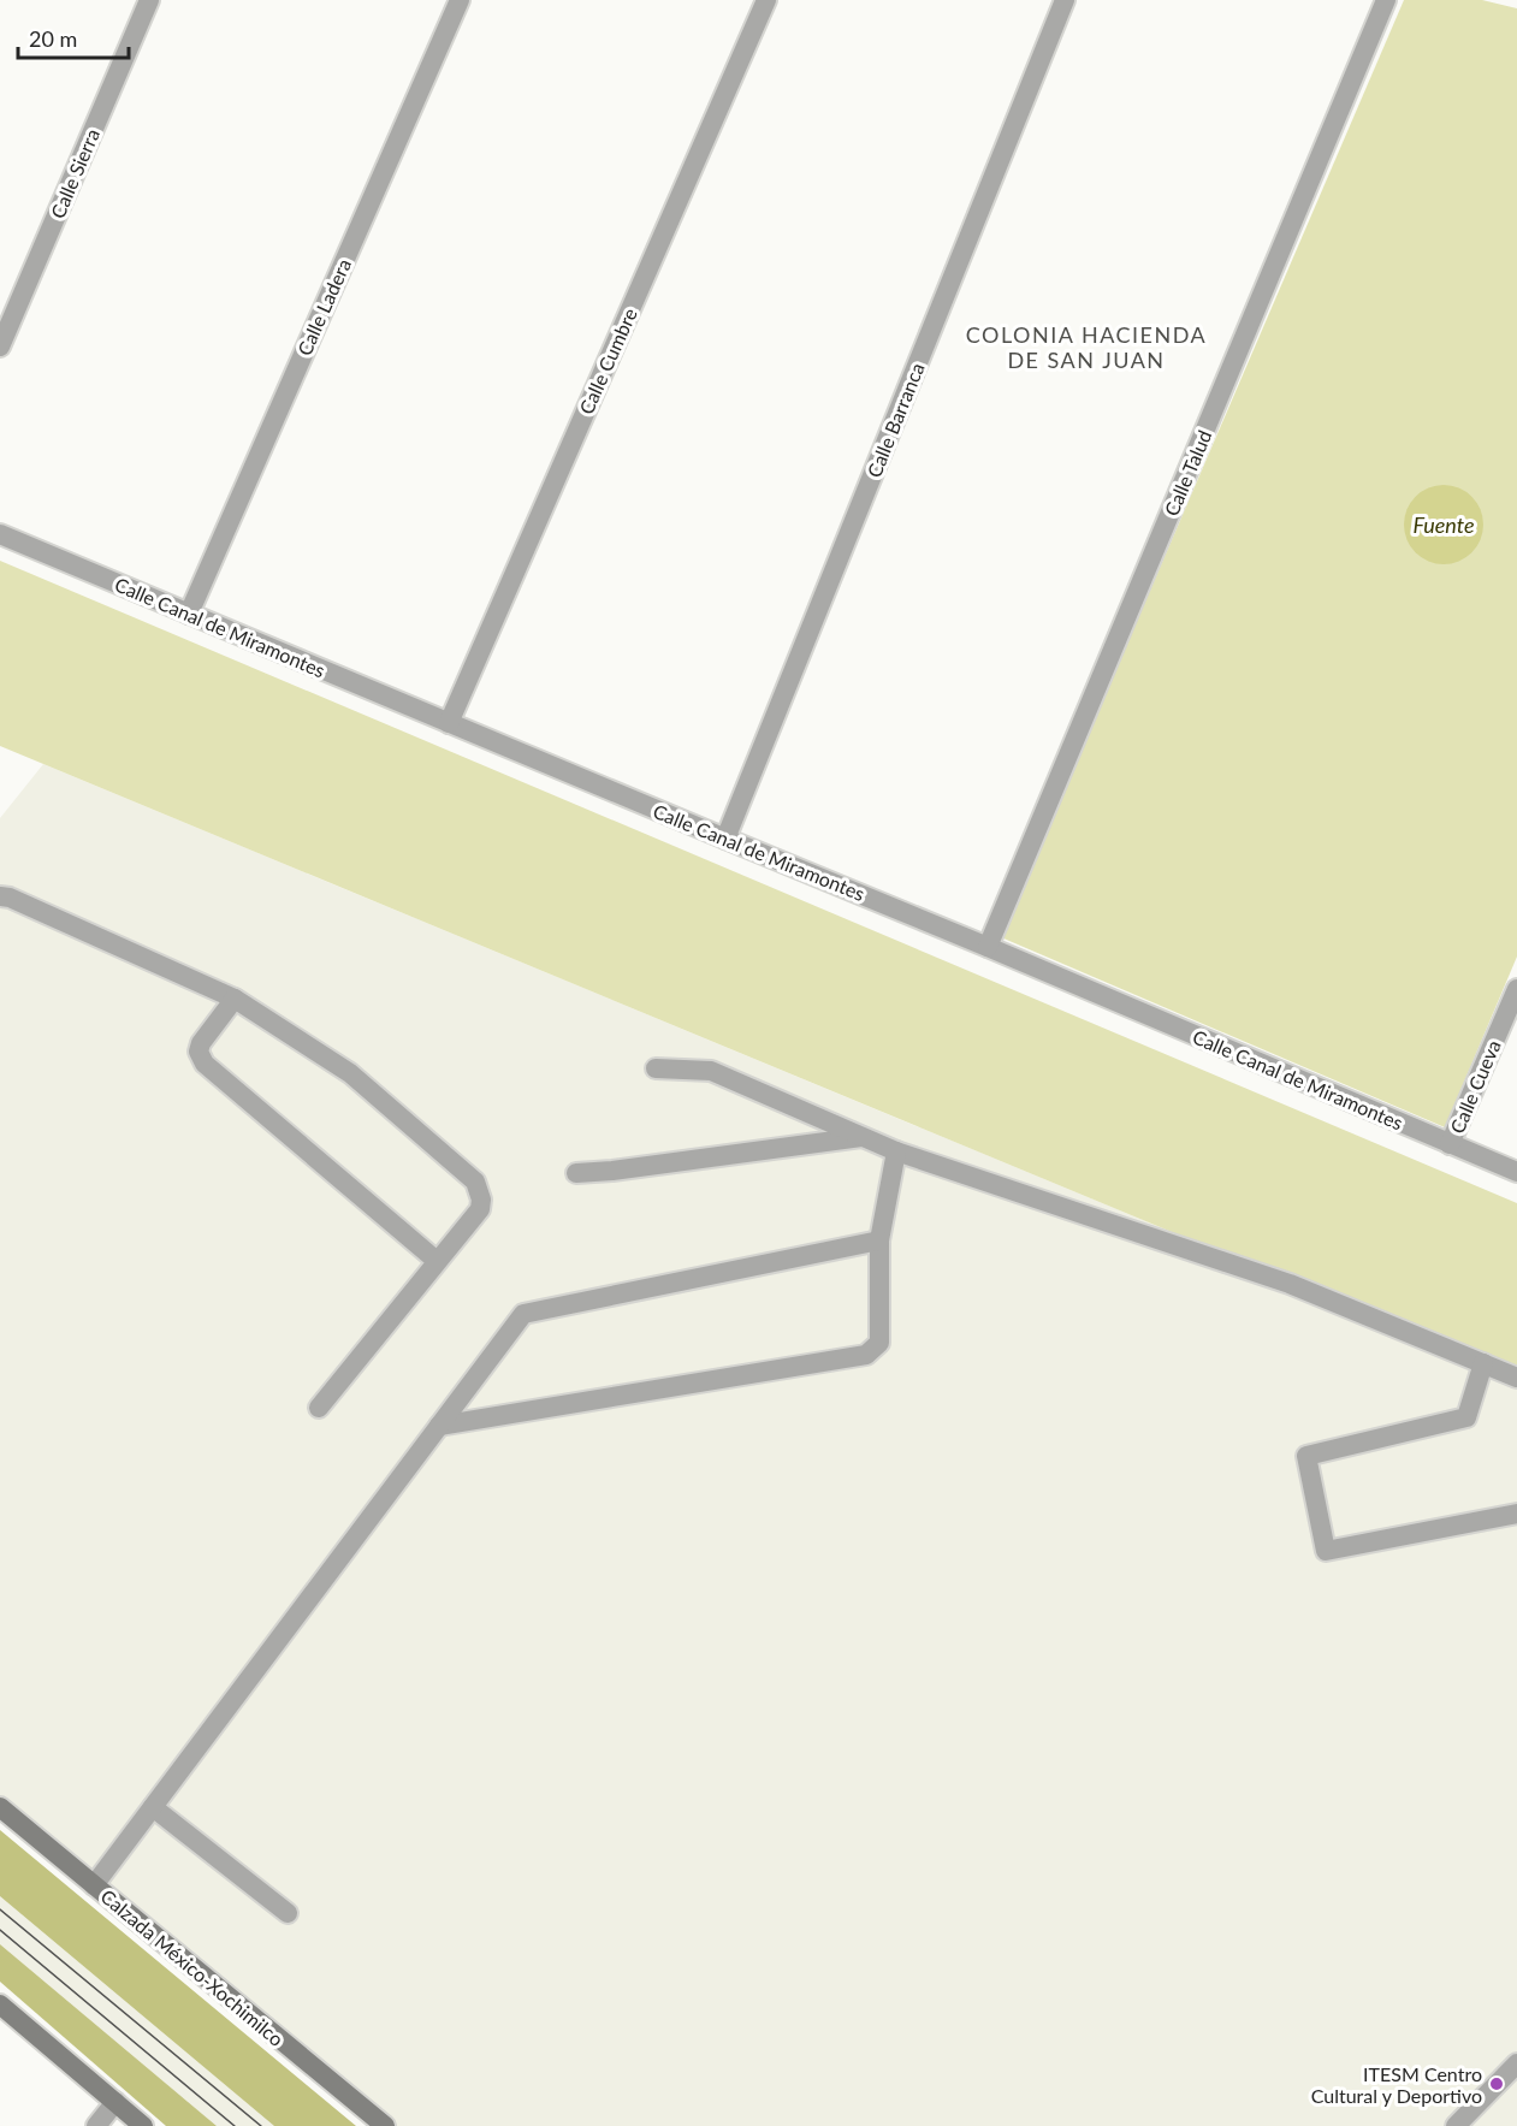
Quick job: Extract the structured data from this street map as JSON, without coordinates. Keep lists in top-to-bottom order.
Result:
{
  "streets": {
    "main road": ["Calzada México-Xochimilco"],
    "street": [
      "Calle Sierra",
      "Calle Ladera",
      "Calle Cumbre",
      "Calle Barranca",
      "Calle Talud",
      "Calle Canal de Miramontes",
      "Calle Cueva"
    ]
  },
  "crossings": [
    ["Calle Ladera", "Calle Canal de Miramontes"],
    ["Calle Cumbre", "Calle Canal de Miramontes"],
    ["Calle Barranca", "Calle Canal de Miramontes"],
    ["Calle Talud", "Calle Canal de Miramontes"],
    ["Calle Canal de Miramontes", "Calle Cueva"]
  ],
  "districts": ["COLONIA HACIENDA DE SAN JUAN"],
  "water": ["Fuente"],
  "places": ["ITESM Centro Cultural y Deportivo"],
  "scale_bar": "20 m"
}
